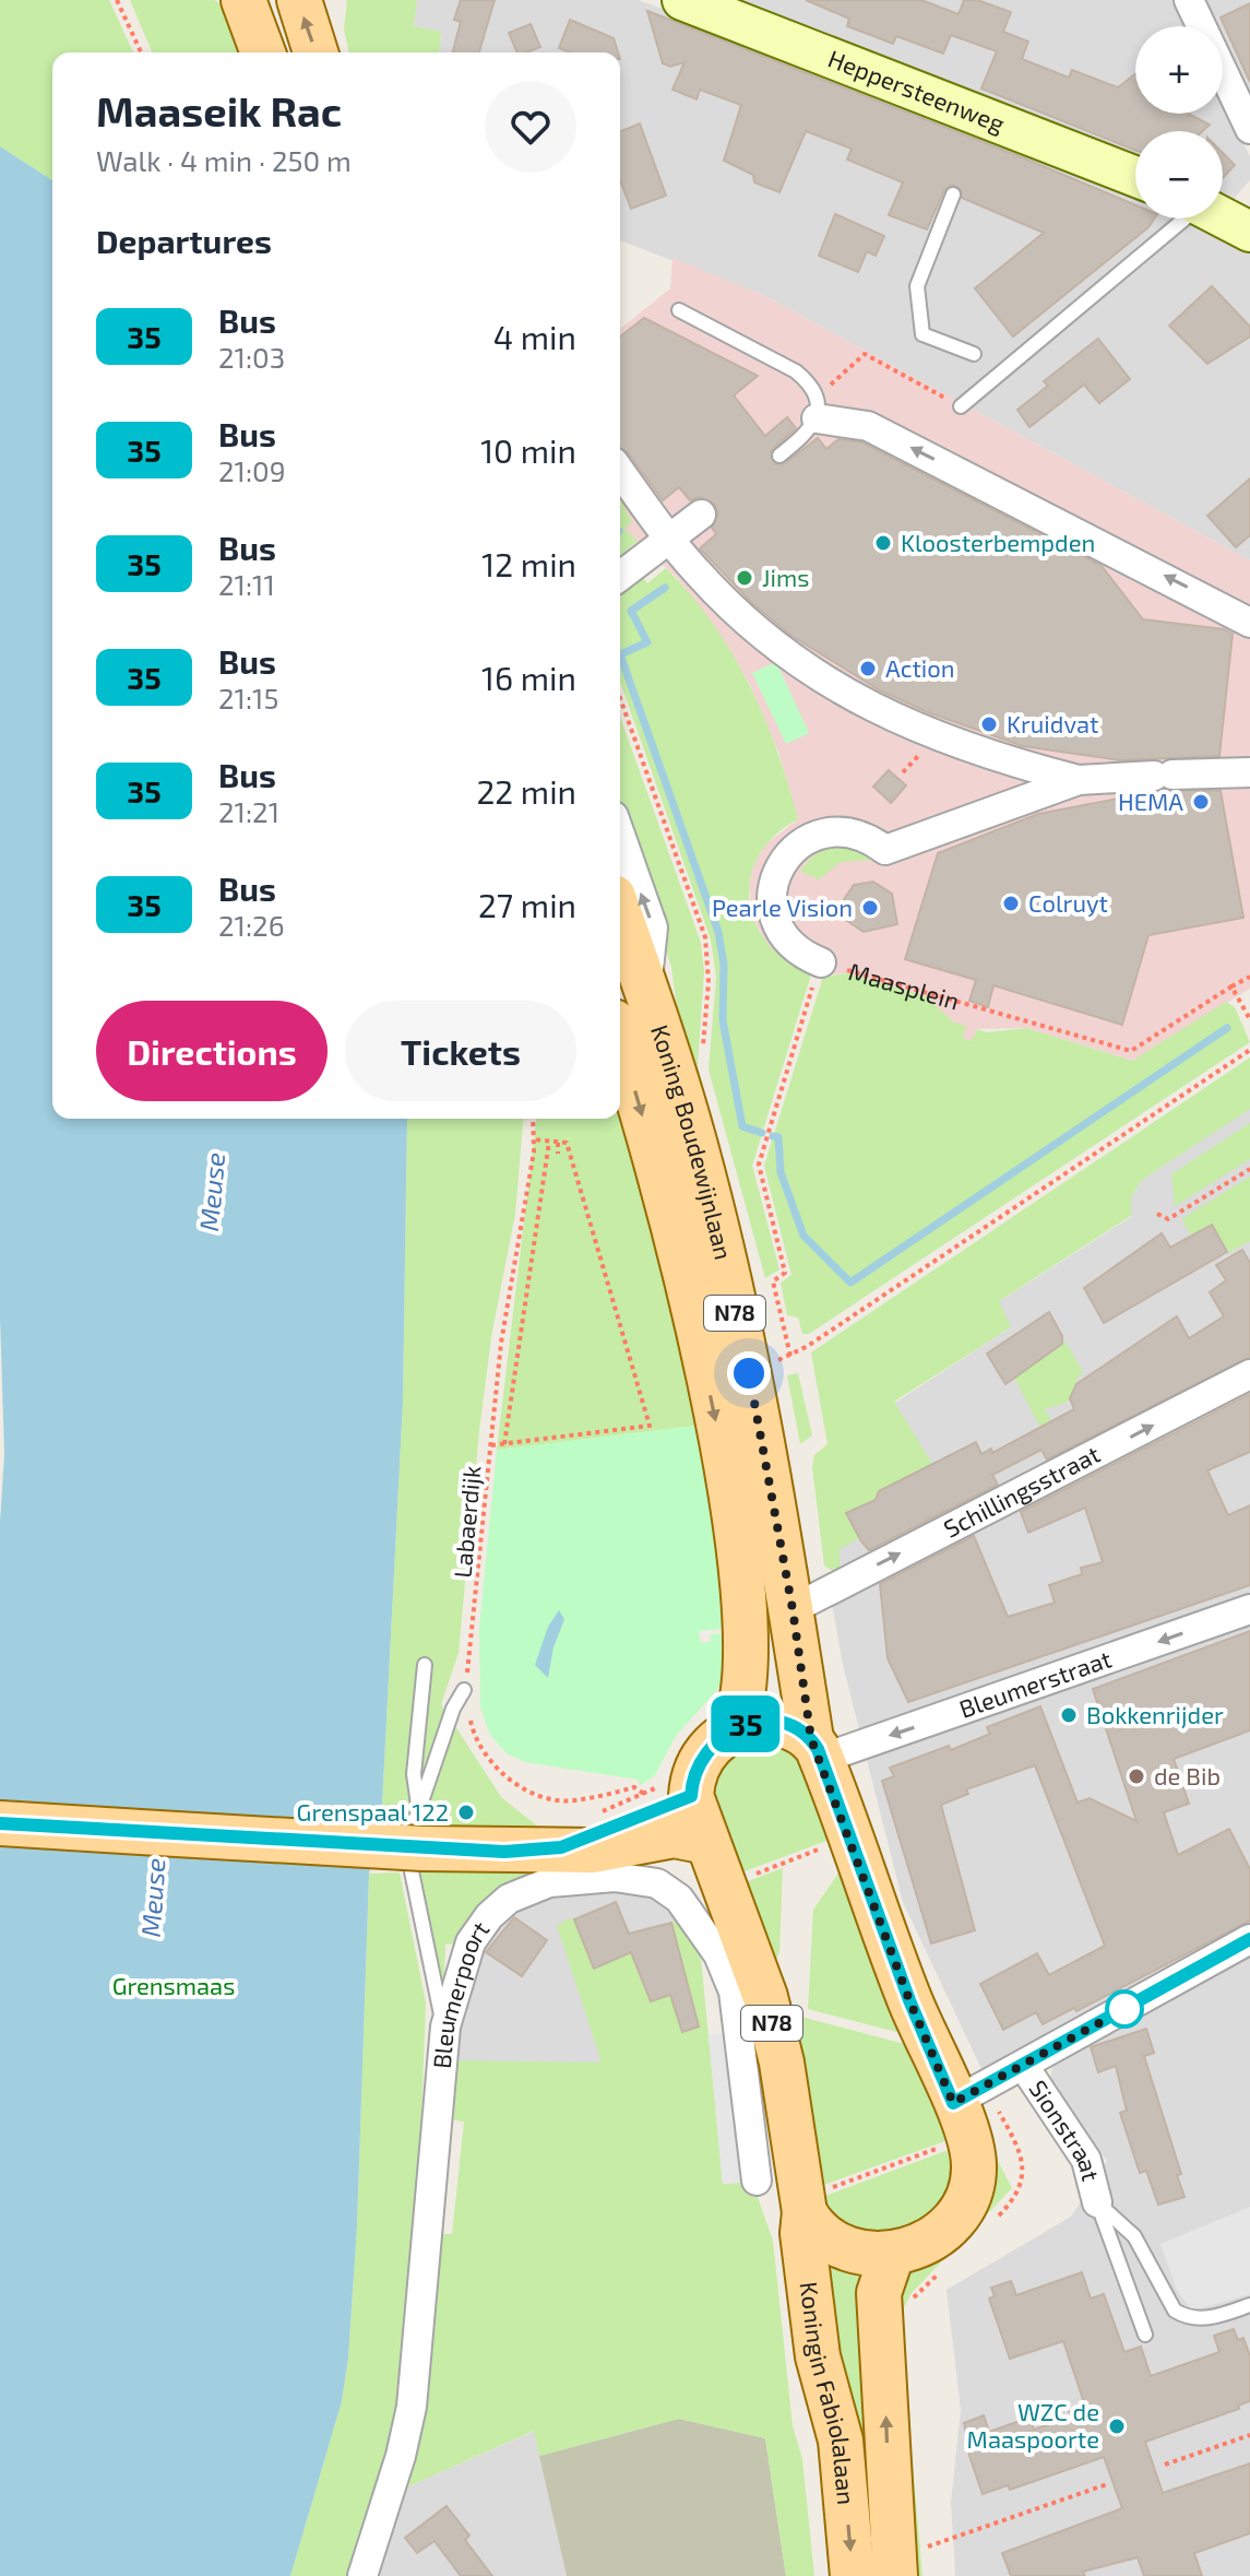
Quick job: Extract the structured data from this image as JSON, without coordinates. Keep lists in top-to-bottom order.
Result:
{
  "streets": {
    "main road": ["Koning Boudewijnlaan", "N78", "Koningin Fabiolalaan"],
    "street": [
      "Heppersteenweg",
      "Schillingsstraat",
      "Bleumerstraat",
      "Bleumerpoort",
      "Sionstraat"
    ],
    "path": ["Maasplein", "Labaerdijk"]
  },
  "crossings": [
    ["Koning Boudewijnlaan", "N78"],
    ["Koning Boudewijnlaan", "Schillingsstraat"],
    ["Koning Boudewijnlaan", "Bleumerstraat"],
    ["N78", "Bleumerstraat"],
    ["N78", "Bleumerpoort"],
    ["N78", "Sionstraat"],
    ["N78", "Koningin Fabiolalaan"]
  ],
  "one_way": ["Schillingsstraat", "Bleumerstraat"],
  "water": ["Meuse"],
  "parks": ["Grensmaas"],
  "places": [
    "Kloosterbempden",
    "Jims",
    "Action",
    "Kruidvat",
    "HEMA",
    "Colruyt",
    "Pearle Vision",
    "Bokkenrijder",
    "de Bib",
    "Grenspaal 122",
    "WZC de Maaspoorte"
  ],
  "lines": ["bus line 35"],
  "page": {
    "on_map": "35",
    "map_buttons": ["+", "−"],
    "heading": [
      ["Maaseik Rac", "Walk · 4 min · 250 m"],
      "Departures"
    ],
    "list": [
      {
        "mark": "35",
        "name": "Bus",
        "note": "21:03",
        "value": "4 min"
      },
      {
        "mark": "35",
        "name": "Bus",
        "note": "21:09",
        "value": "10 min"
      },
      {
        "mark": "35",
        "name": "Bus",
        "note": "21:11",
        "value": "12 min"
      },
      {
        "mark": "35",
        "name": "Bus",
        "note": "21:15",
        "value": "16 min"
      },
      {
        "mark": "35",
        "name": "Bus",
        "note": "21:21",
        "value": "22 min"
      },
      {
        "mark": "35",
        "name": "Bus",
        "note": "21:26",
        "value": "27 min"
      }
    ],
    "buttons": ["Directions", "Tickets"]
  }
}
